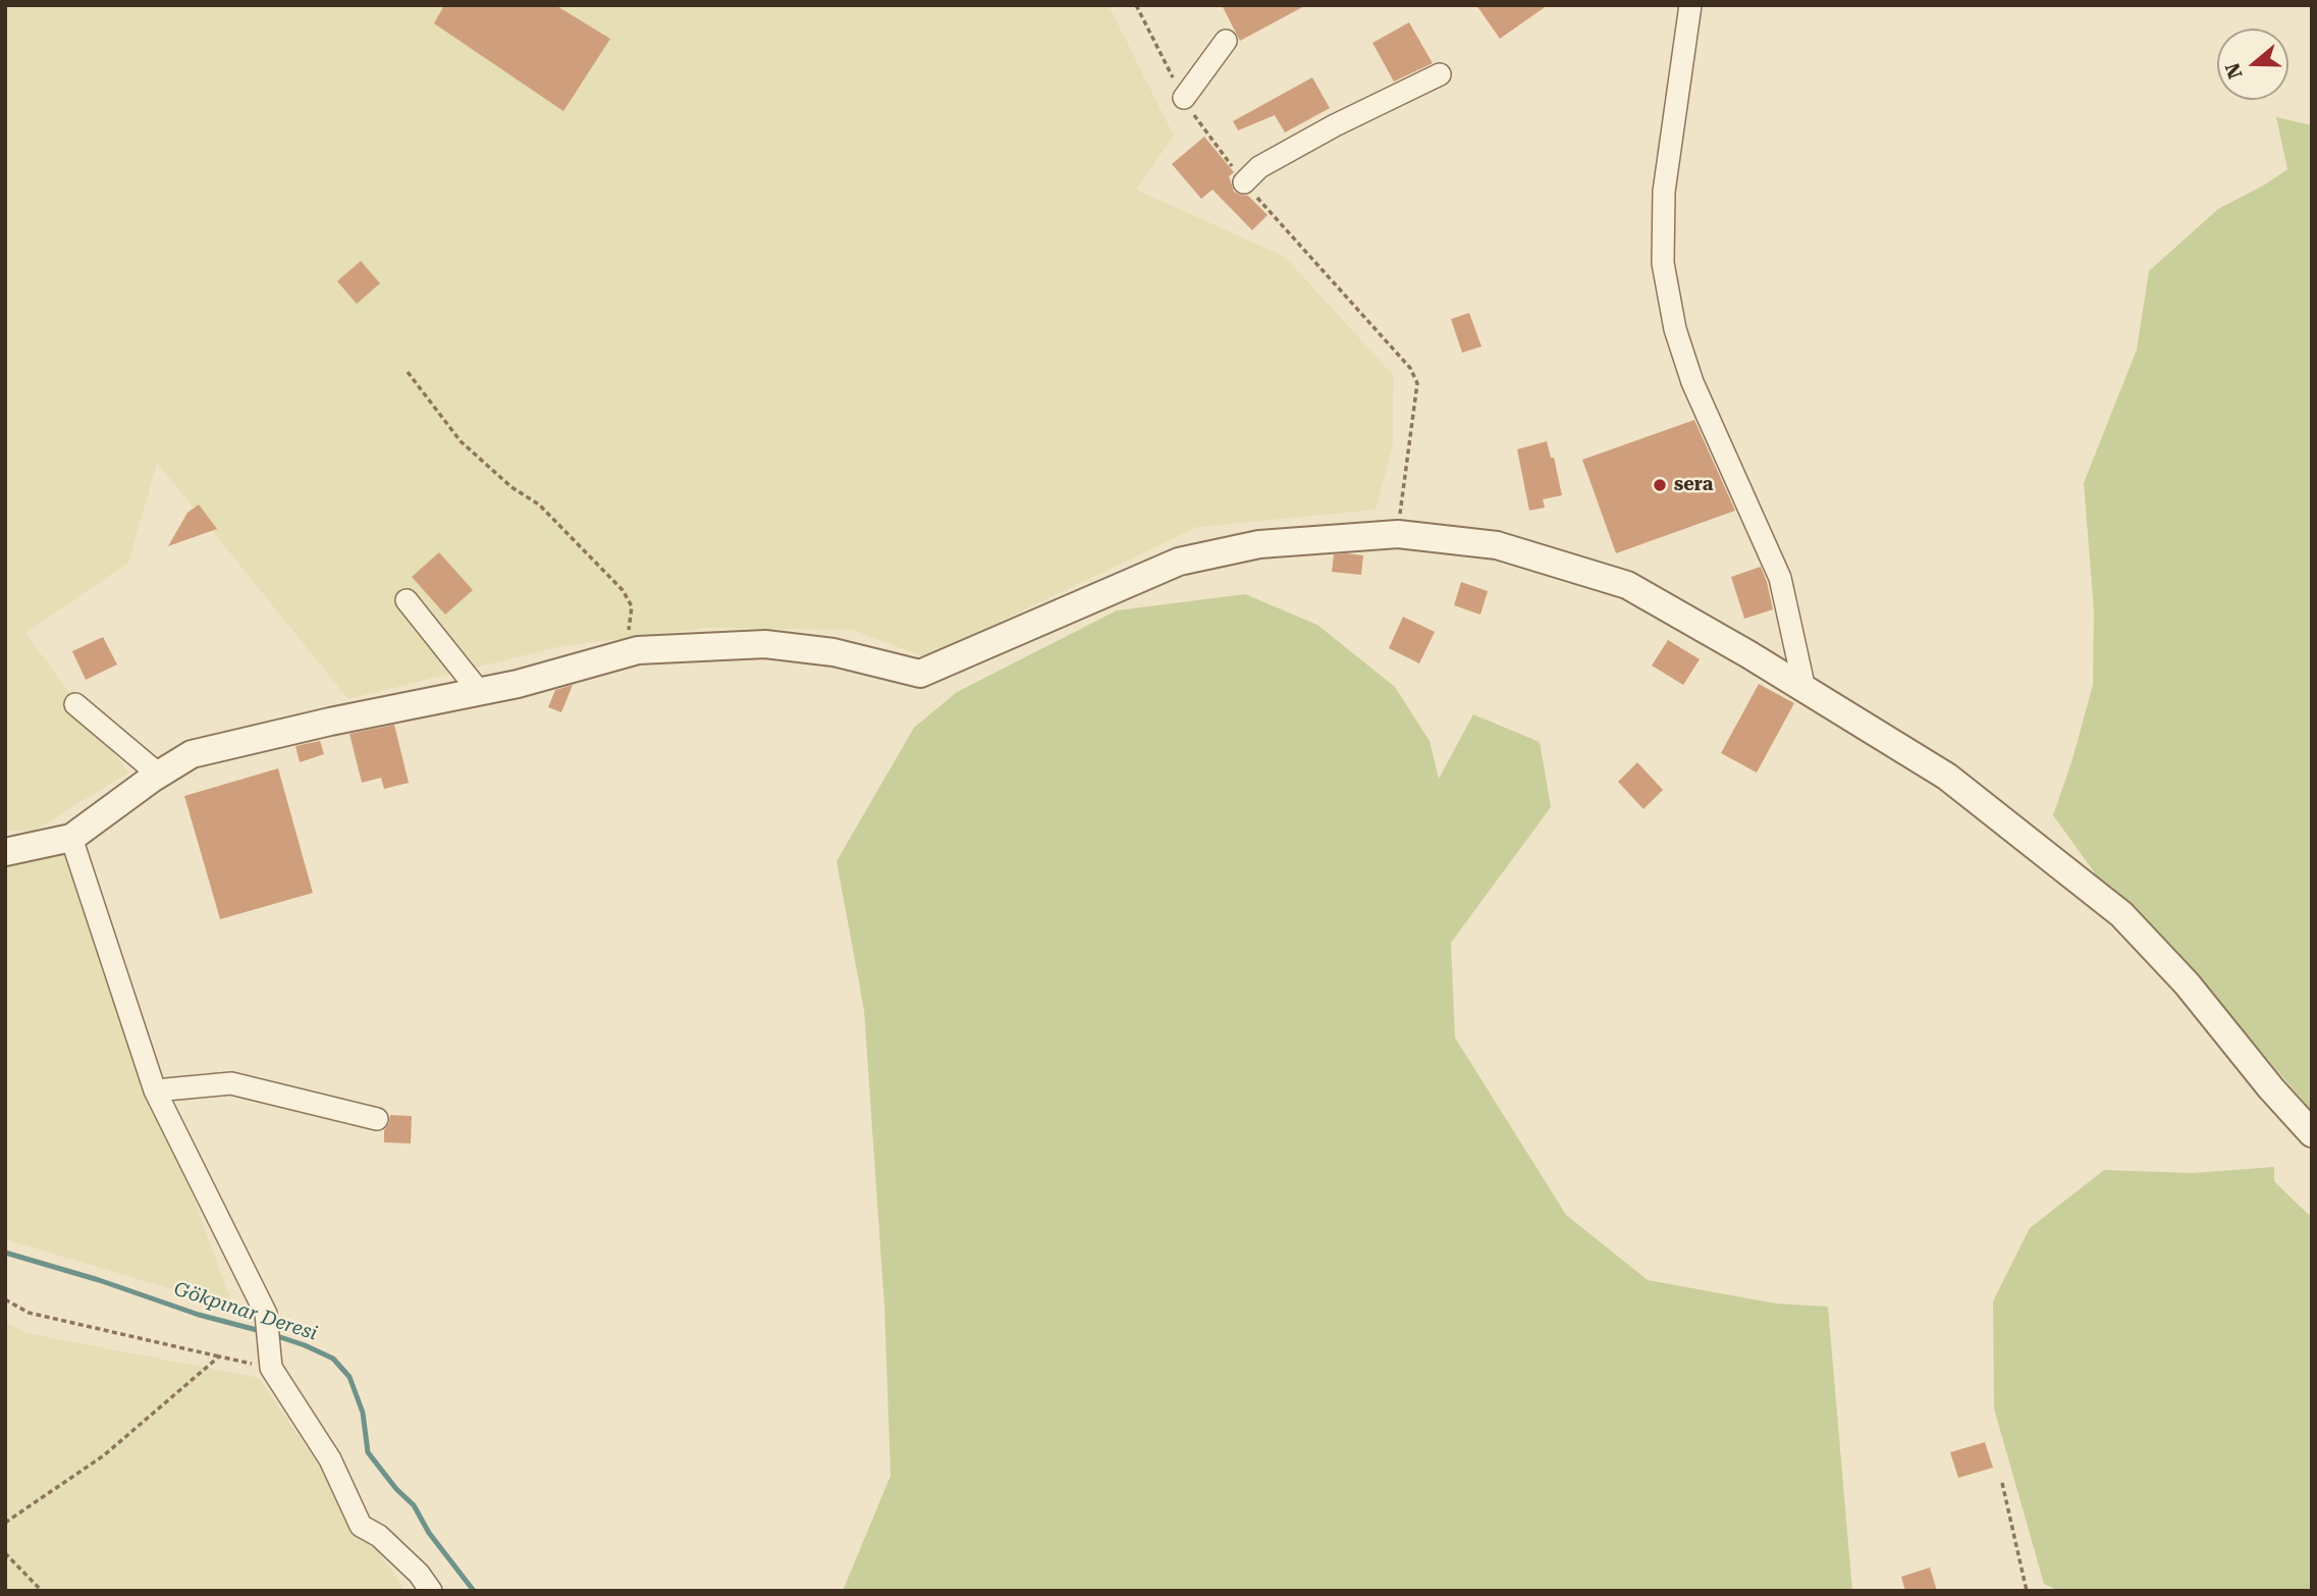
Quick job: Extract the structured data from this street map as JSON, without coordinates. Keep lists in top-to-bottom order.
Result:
{
  "water": ["Gökpınar Deresi"],
  "places": ["sera"],
  "north": "left"
}
